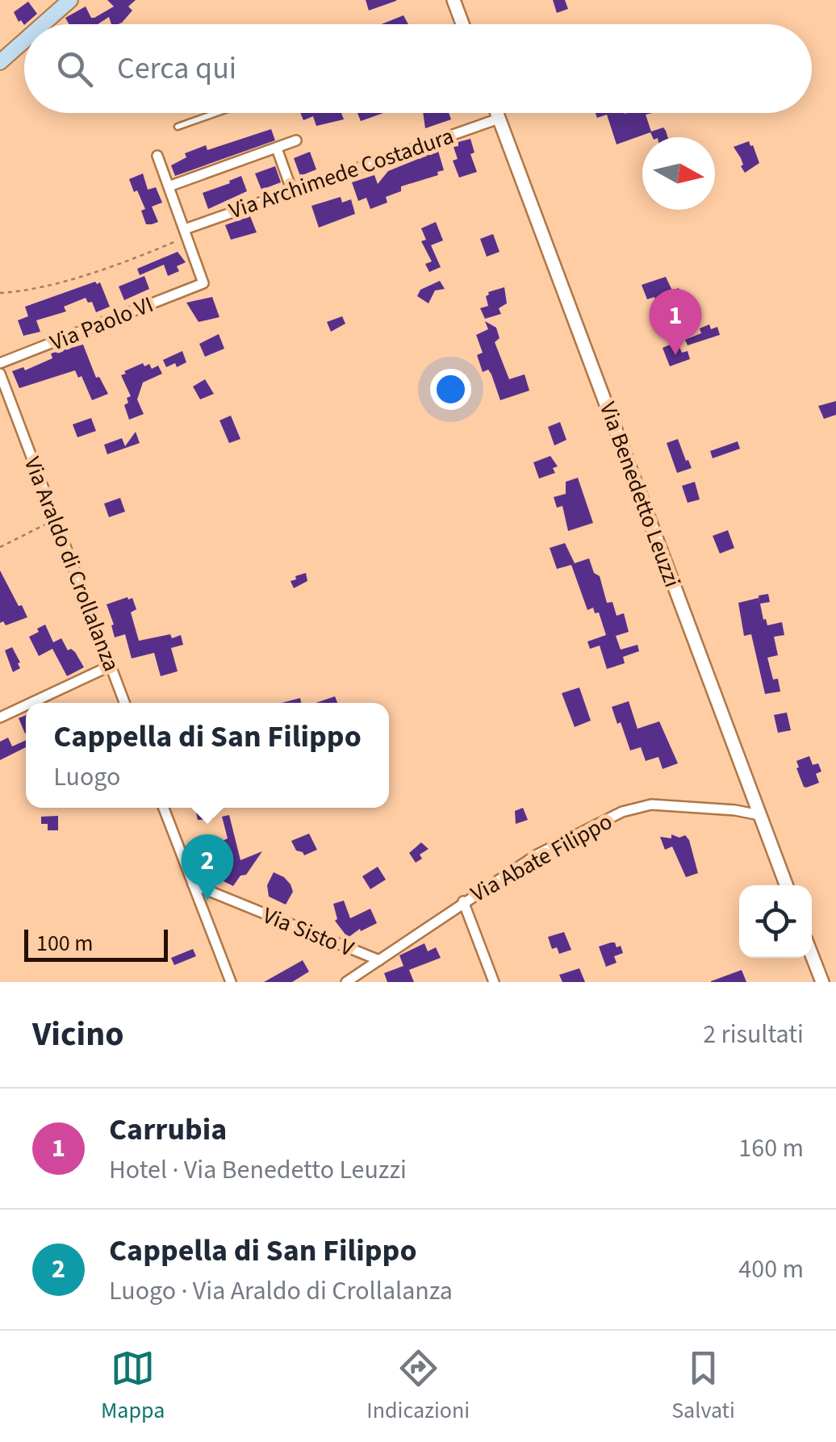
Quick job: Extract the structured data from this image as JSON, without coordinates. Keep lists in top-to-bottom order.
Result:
{
  "streets": {
    "street": [
      "Via Archimede Costadura",
      "Via Paolo VI",
      "Via Benedetto Leuzzi",
      "Via Araldo di Crollalanza",
      "Via Abate Filippo",
      "Via Sisto V"
    ]
  },
  "crossings": [
    ["Via Archimede Costadura", "Via Paolo VI"],
    ["Via Archimede Costadura", "Via Benedetto Leuzzi"],
    ["Via Benedetto Leuzzi", "Via Abate Filippo"],
    ["Via Abate Filippo", "Via Sisto V"]
  ],
  "scale_bar": "100 m",
  "north": "right",
  "page": {
    "search": "Cerca qui",
    "pins": ["1", "2"],
    "popup": ["Cappella di San Filippo", "Luogo"],
    "scale": "100 m",
    "heading": ["Vicino", "2 risultati"],
    "list": [
      {
        "mark": "1",
        "name": "Carrubia",
        "note": "Hotel · Via Benedetto Leuzzi",
        "value": "160 m"
      },
      {
        "mark": "2",
        "name": "Cappella di San Filippo",
        "note": "Luogo · Via Araldo di Crollalanza",
        "value": "400 m"
      }
    ],
    "nav": ["Mappa", "Indicazioni", "Salvati"]
  }
}
